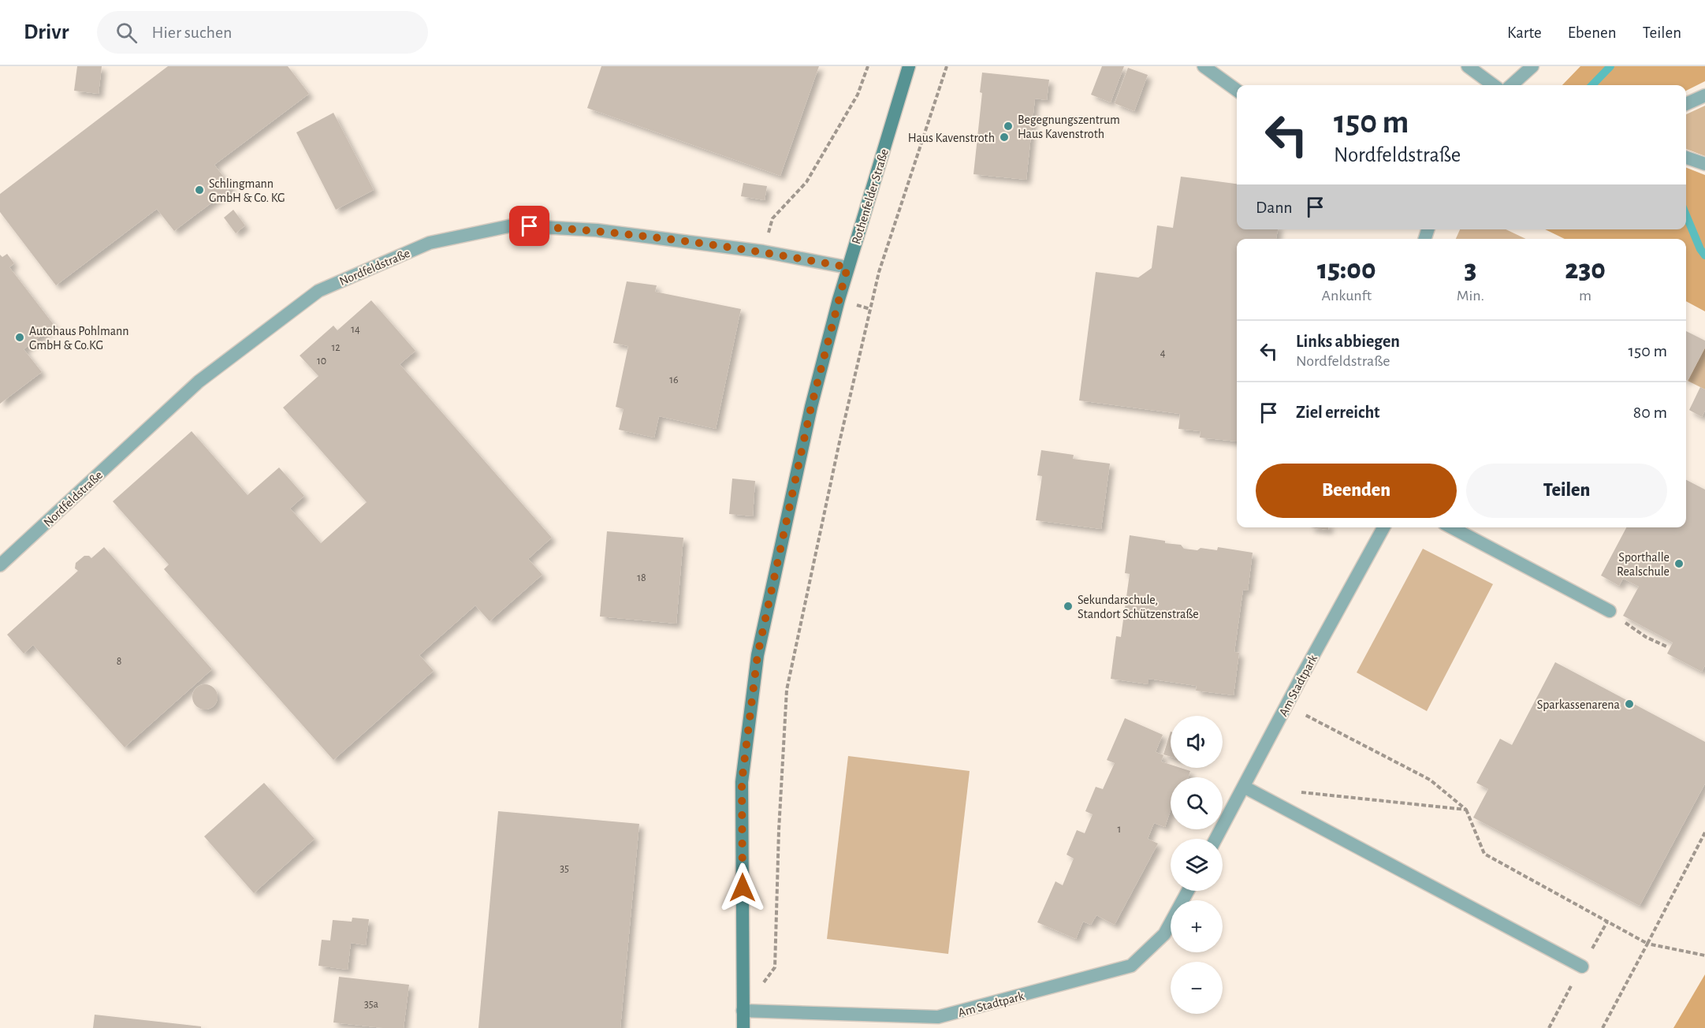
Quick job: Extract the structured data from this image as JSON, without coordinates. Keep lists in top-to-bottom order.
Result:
{
  "streets": {
    "main road": ["Rothenfelder Straße"],
    "street": ["Nordfeldstraße", "Am Stadtpark"]
  },
  "crossings": [
    ["Rothenfelder Straße", "Nordfeldstraße"],
    ["Rothenfelder Straße", "Am Stadtpark"]
  ],
  "places": [
    "Begegnungszentrum Haus Kavenstroth",
    "Haus Kavenstroth",
    "Schlingmann GmbH & Co. KG",
    "Autohaus Pohlmann GmbH & Co.KG",
    "Sporthalle Realschule",
    "Sekundarschule, Standort Schützenstraße",
    "Sparkassenarena"
  ],
  "house_numbers": [
    "14",
    "12",
    "4",
    "10",
    "16",
    "18",
    "8",
    "1",
    "35",
    "35a"
  ],
  "page": {
    "header": "Drivr",
    "search": "Hier suchen",
    "nav": ["Karte", "Ebenen", "Teilen"],
    "turn": ["150 m", "Nordfeldstraße"],
    "then": "Dann",
    "eta": [
      "15:00",
      "Ankunft",
      "3",
      "Min.",
      "230",
      "m"
    ],
    "list": [
      {
        "name": "Links abbiegen",
        "note": "Nordfeldstraße",
        "value": "150 m"
      },
      {
        "name": "Ziel erreicht",
        "value": "80 m"
      }
    ],
    "buttons": ["Beenden", "Teilen"],
    "map_buttons": ["+", "−"]
  }
}
